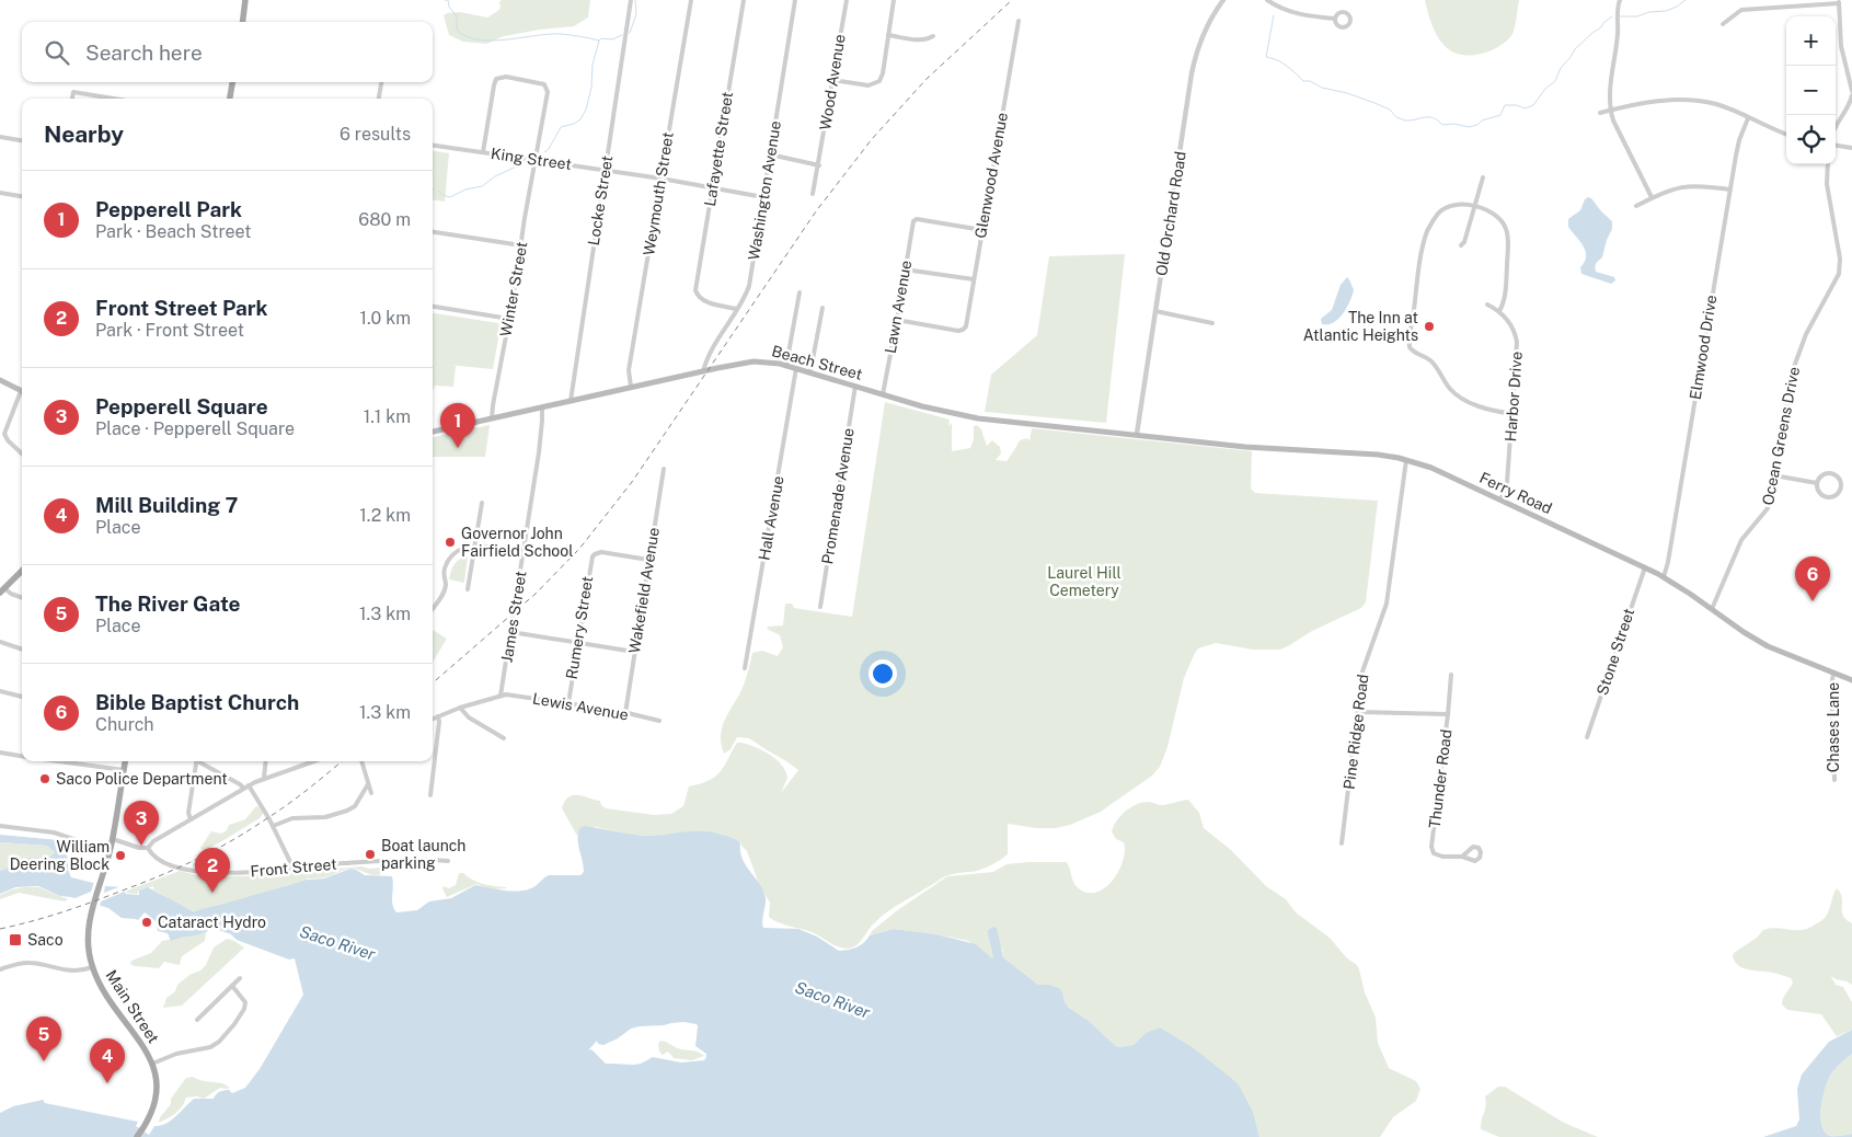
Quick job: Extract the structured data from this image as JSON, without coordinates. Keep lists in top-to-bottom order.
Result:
{
  "streets": {
    "main road": ["Beach Street", "Ferry Road", "Main Street"],
    "street": [
      "Wood Avenue",
      "Lafayette Street",
      "King Street",
      "Glenwood Avenue",
      "Washington Avenue",
      "Weymouth Street",
      "Locke Street",
      "Old Orchard Road",
      "Winter Street",
      "Lawn Avenue",
      "Elmwood Drive",
      "Harbor Drive",
      "Ocean Greens Drive",
      "Promenade Avenue",
      "Hall Avenue",
      "Wakefield Avenue",
      "James Street",
      "Rumery Street",
      "Stone Street",
      "Lewis Avenue",
      "Chases Lane",
      "Pine Ridge Road",
      "Thunder Road",
      "Front Street"
    ]
  },
  "crossings": [
    ["Lafayette Street", "King Street"],
    ["Lafayette Street", "Washington Avenue"],
    ["King Street", "Washington Avenue"],
    ["King Street", "Weymouth Street"],
    ["King Street", "Locke Street"],
    ["King Street", "Winter Street"],
    ["Glenwood Avenue", "Lawn Avenue"],
    ["Washington Avenue", "Beach Street"],
    ["Weymouth Street", "Beach Street"],
    ["Locke Street", "Beach Street"],
    ["Old Orchard Road", "Beach Street"],
    ["Old Orchard Road", "Ferry Road"],
    ["Winter Street", "Beach Street"],
    ["Lawn Avenue", "Beach Street"],
    ["Elmwood Drive", "Ferry Road"],
    ["Beach Street", "Ferry Road"],
    ["Beach Street", "Promenade Avenue"],
    ["Beach Street", "Hall Avenue"],
    ["Beach Street", "James Street"],
    ["Harbor Drive", "Ferry Road"],
    ["Ocean Greens Drive", "Ferry Road"],
    ["Ferry Road", "Stone Street"],
    ["Ferry Road", "Chases Lane"],
    ["Ferry Road", "Pine Ridge Road"],
    ["Wakefield Avenue", "Rumery Street"],
    ["Wakefield Avenue", "Lewis Avenue"],
    ["James Street", "Lewis Avenue"],
    ["Rumery Street", "Lewis Avenue"]
  ],
  "water": ["Saco River"],
  "parks": ["Laurel Hill Cemetery"],
  "places": {
    "other": [
      "The Inn at Atlantic Heights",
      "Governor John Fairfield School",
      "Saco Police Department",
      "Boat launch parking",
      "William Deering Block",
      "Cataract Hydro"
    ],
    "transit": ["Saco"]
  },
  "page": {
    "map_buttons": ["+", "−"],
    "search": "Search here",
    "heading": ["Nearby", "6 results"],
    "list": [
      {
        "mark": "1",
        "name": "Pepperell Park",
        "note": "Park · Beach Street",
        "value": "680 m"
      },
      {
        "mark": "2",
        "name": "Front Street Park",
        "note": "Park · Front Street",
        "value": "1.0 km"
      },
      {
        "mark": "3",
        "name": "Pepperell Square",
        "note": "Place · Pepperell Square",
        "value": "1.1 km"
      },
      {
        "mark": "4",
        "name": "Mill Building 7",
        "note": "Place",
        "value": "1.2 km"
      },
      {
        "mark": "5",
        "name": "The River Gate",
        "note": "Place",
        "value": "1.3 km"
      },
      {
        "mark": "6",
        "name": "Bible Baptist Church",
        "note": "Church",
        "value": "1.3 km"
      }
    ],
    "pins": [
      "1",
      "6",
      "3",
      "2",
      "5",
      "4"
    ]
  }
}
